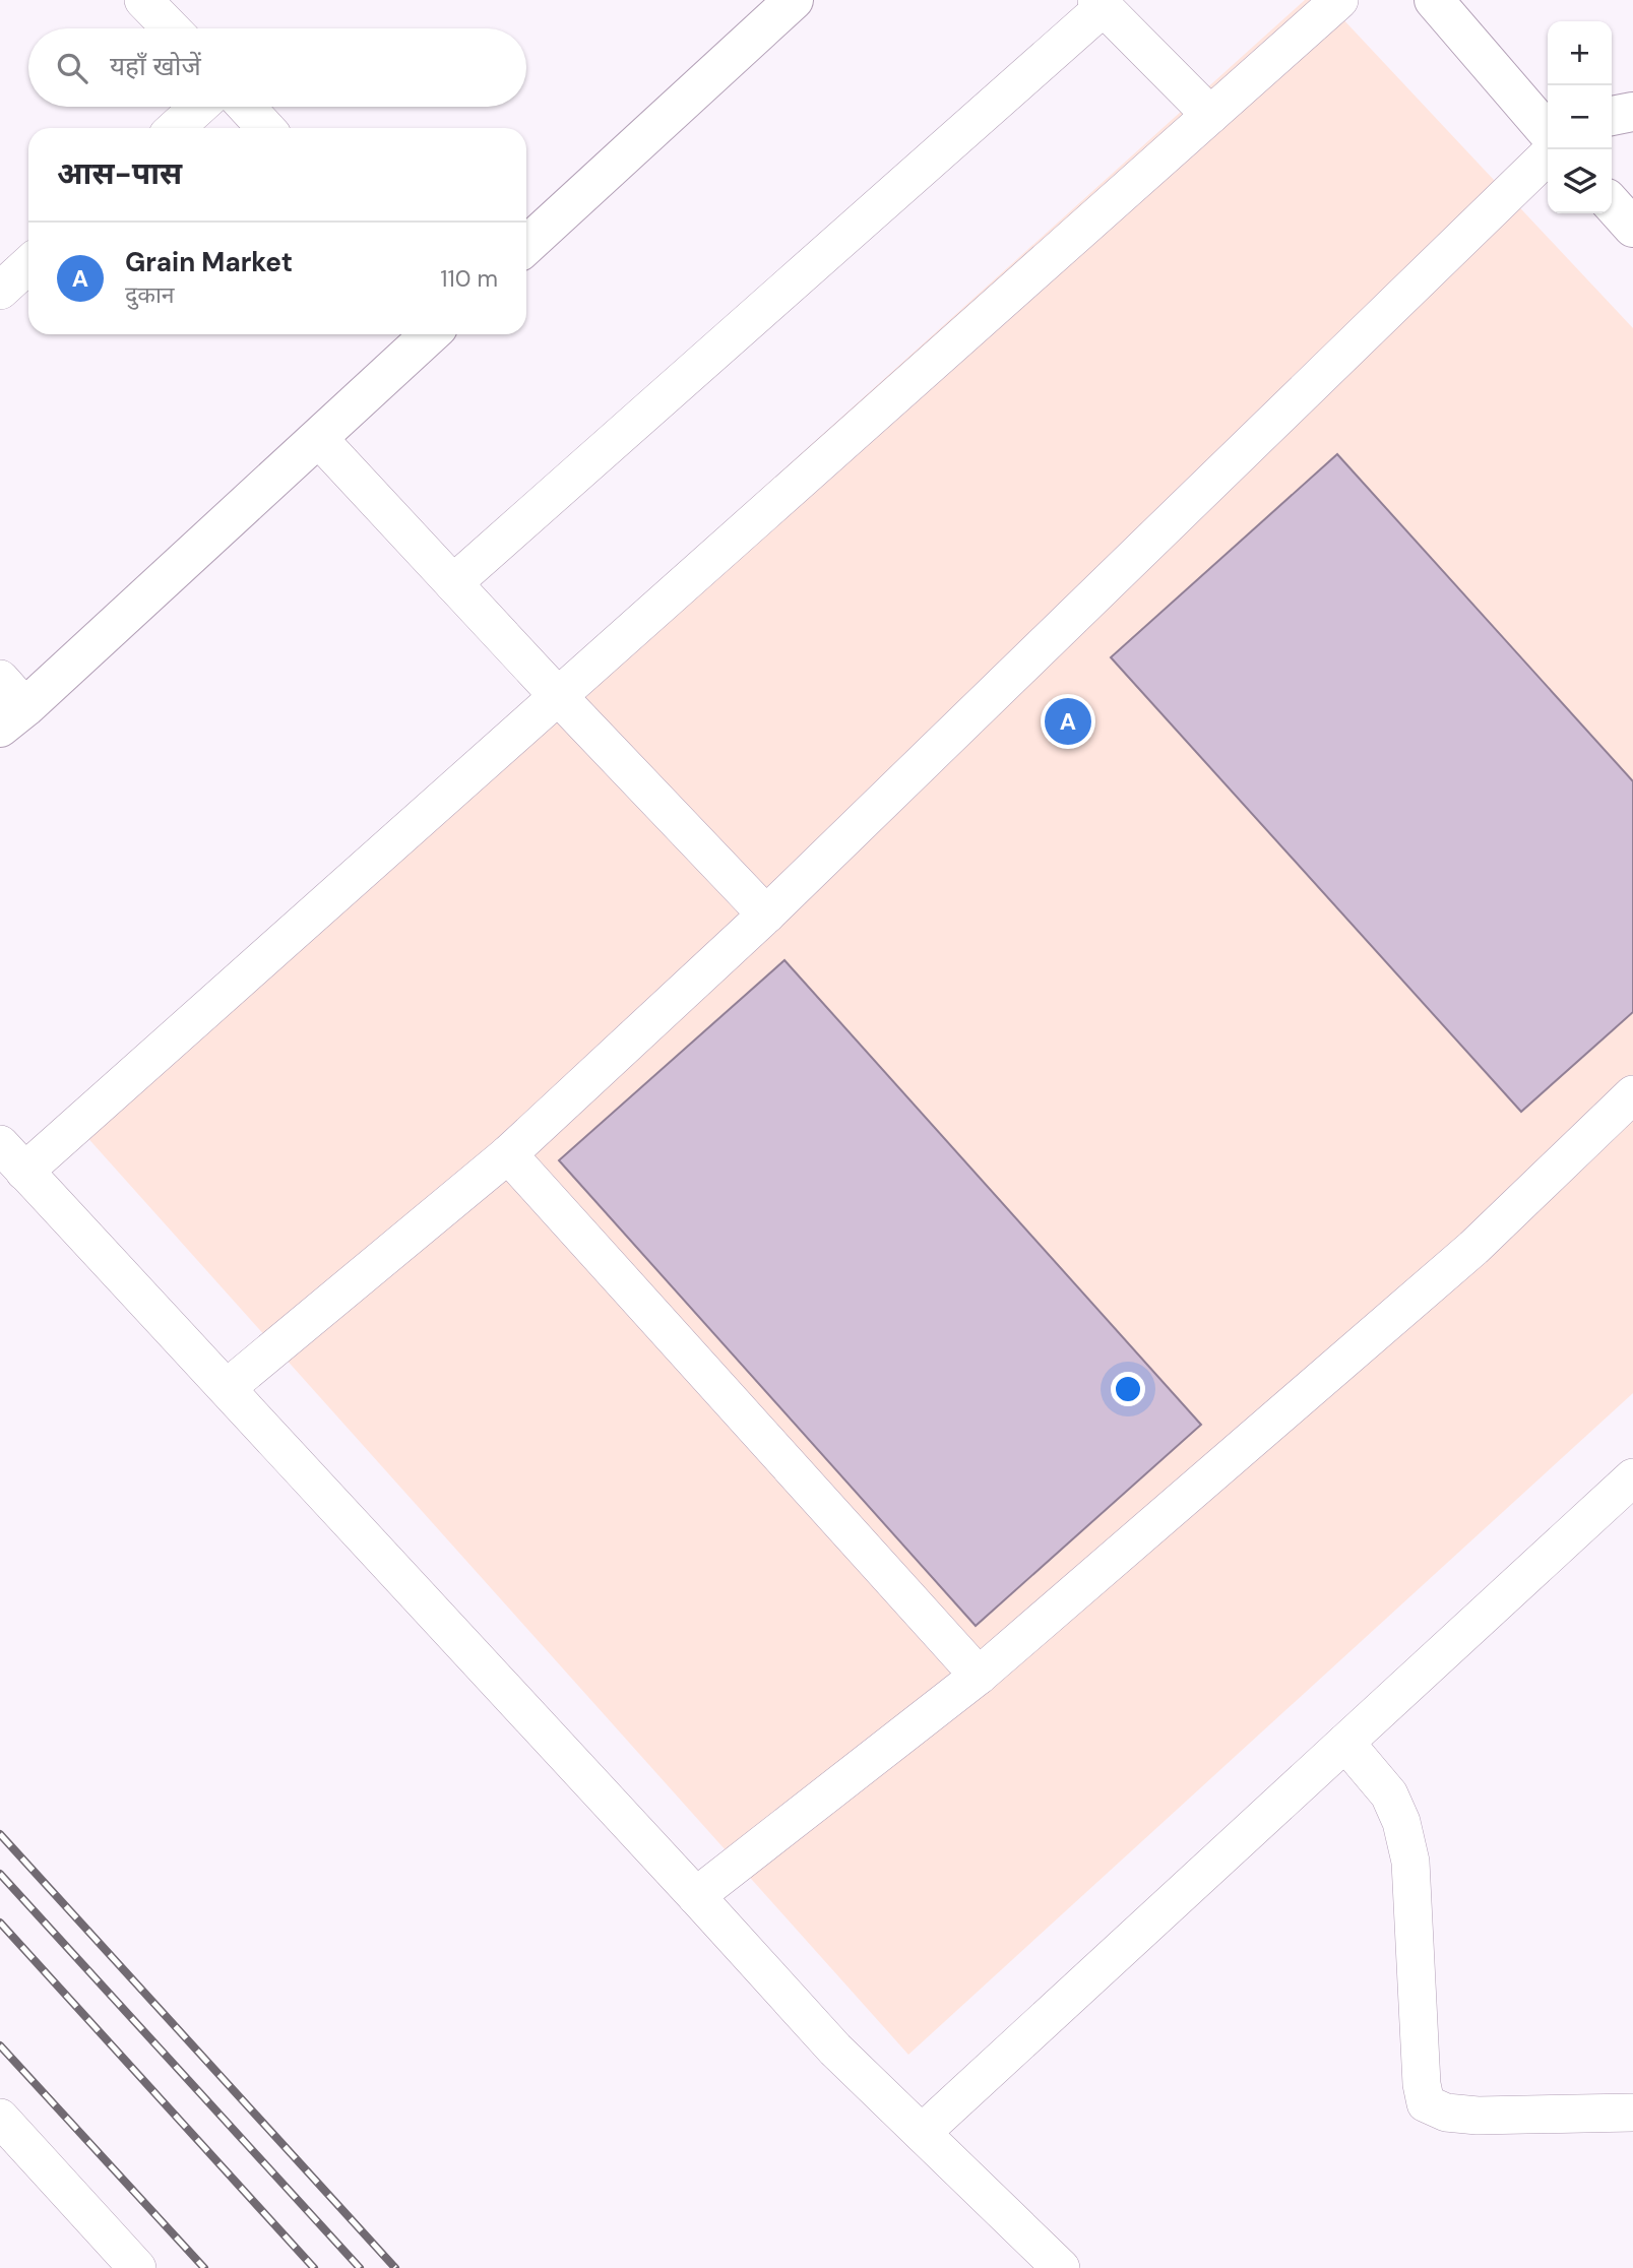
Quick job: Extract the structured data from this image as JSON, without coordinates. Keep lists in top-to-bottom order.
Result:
{
  "page": {
    "map_buttons": ["+", "−"],
    "search": "यहाँ खोजें",
    "heading": "आस-पास",
    "list": [
      {
        "mark": "A",
        "name": "Grain Market",
        "note": "दुकान",
        "value": "110 m"
      }
    ],
    "pins": "A"
  }
}
